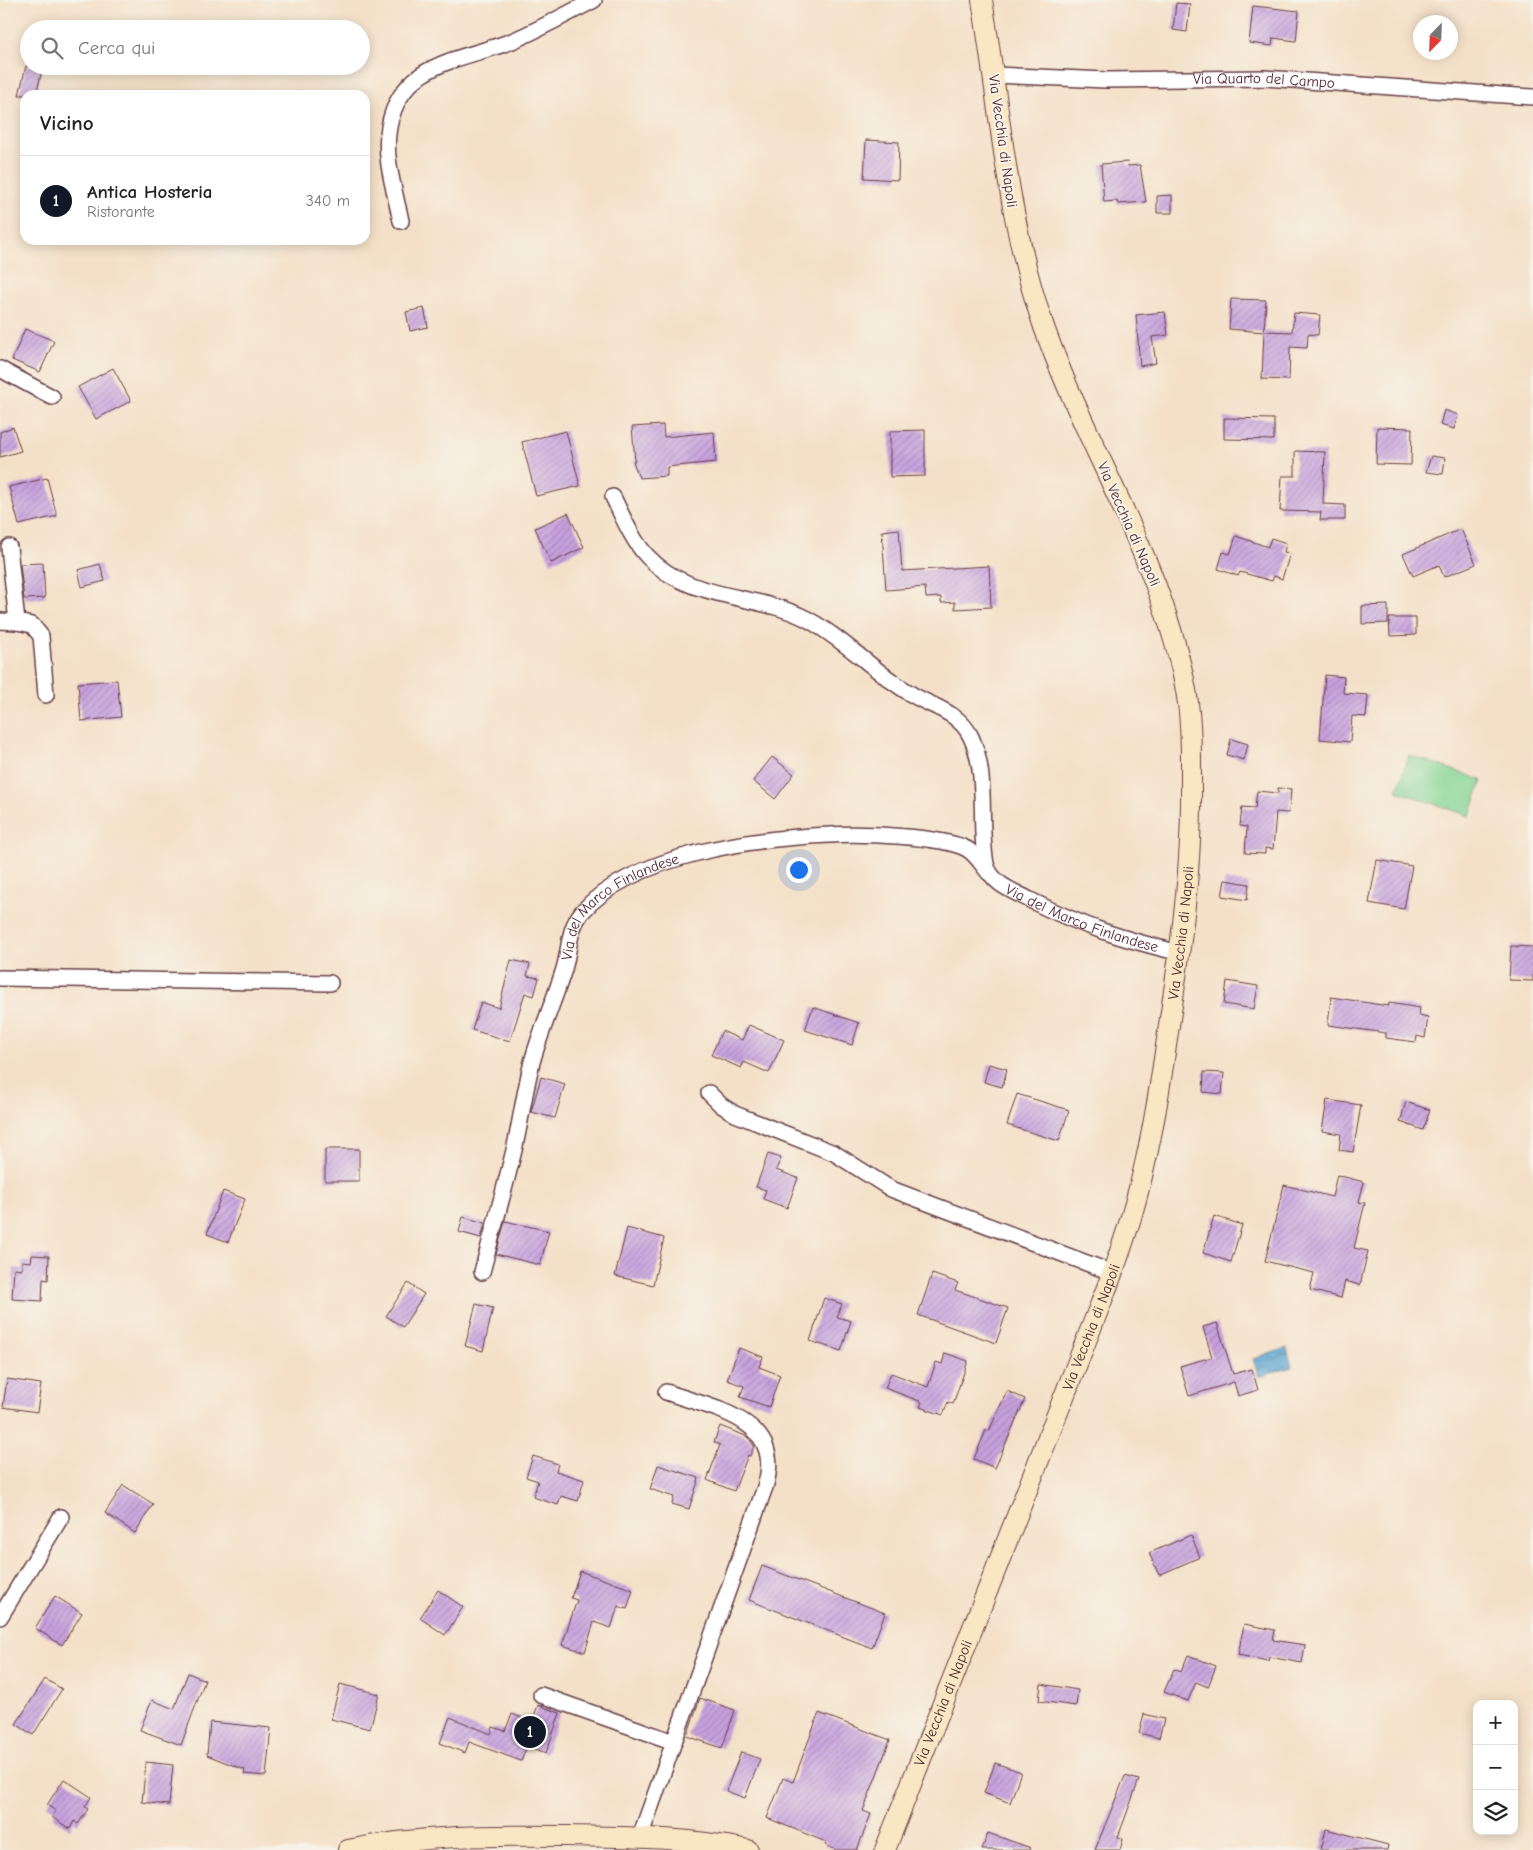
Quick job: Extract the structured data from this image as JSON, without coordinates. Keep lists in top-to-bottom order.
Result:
{
  "streets": {
    "street": ["Via Quarto del Campo", "Via Vecchia di Napoli", "Via del Marco Finlandese"]
  },
  "crossings": [
    ["Via Quarto del Campo", "Via Vecchia di Napoli"],
    ["Via Vecchia di Napoli", "Via del Marco Finlandese"]
  ],
  "north": "bottom left",
  "page": {
    "search": "Cerca qui",
    "heading": "Vicino",
    "list": [
      {
        "mark": "1",
        "name": "Antica Hosteria",
        "note": "Ristorante",
        "value": "340 m"
      }
    ],
    "map_buttons": ["+", "−"],
    "pins": "1"
  }
}
